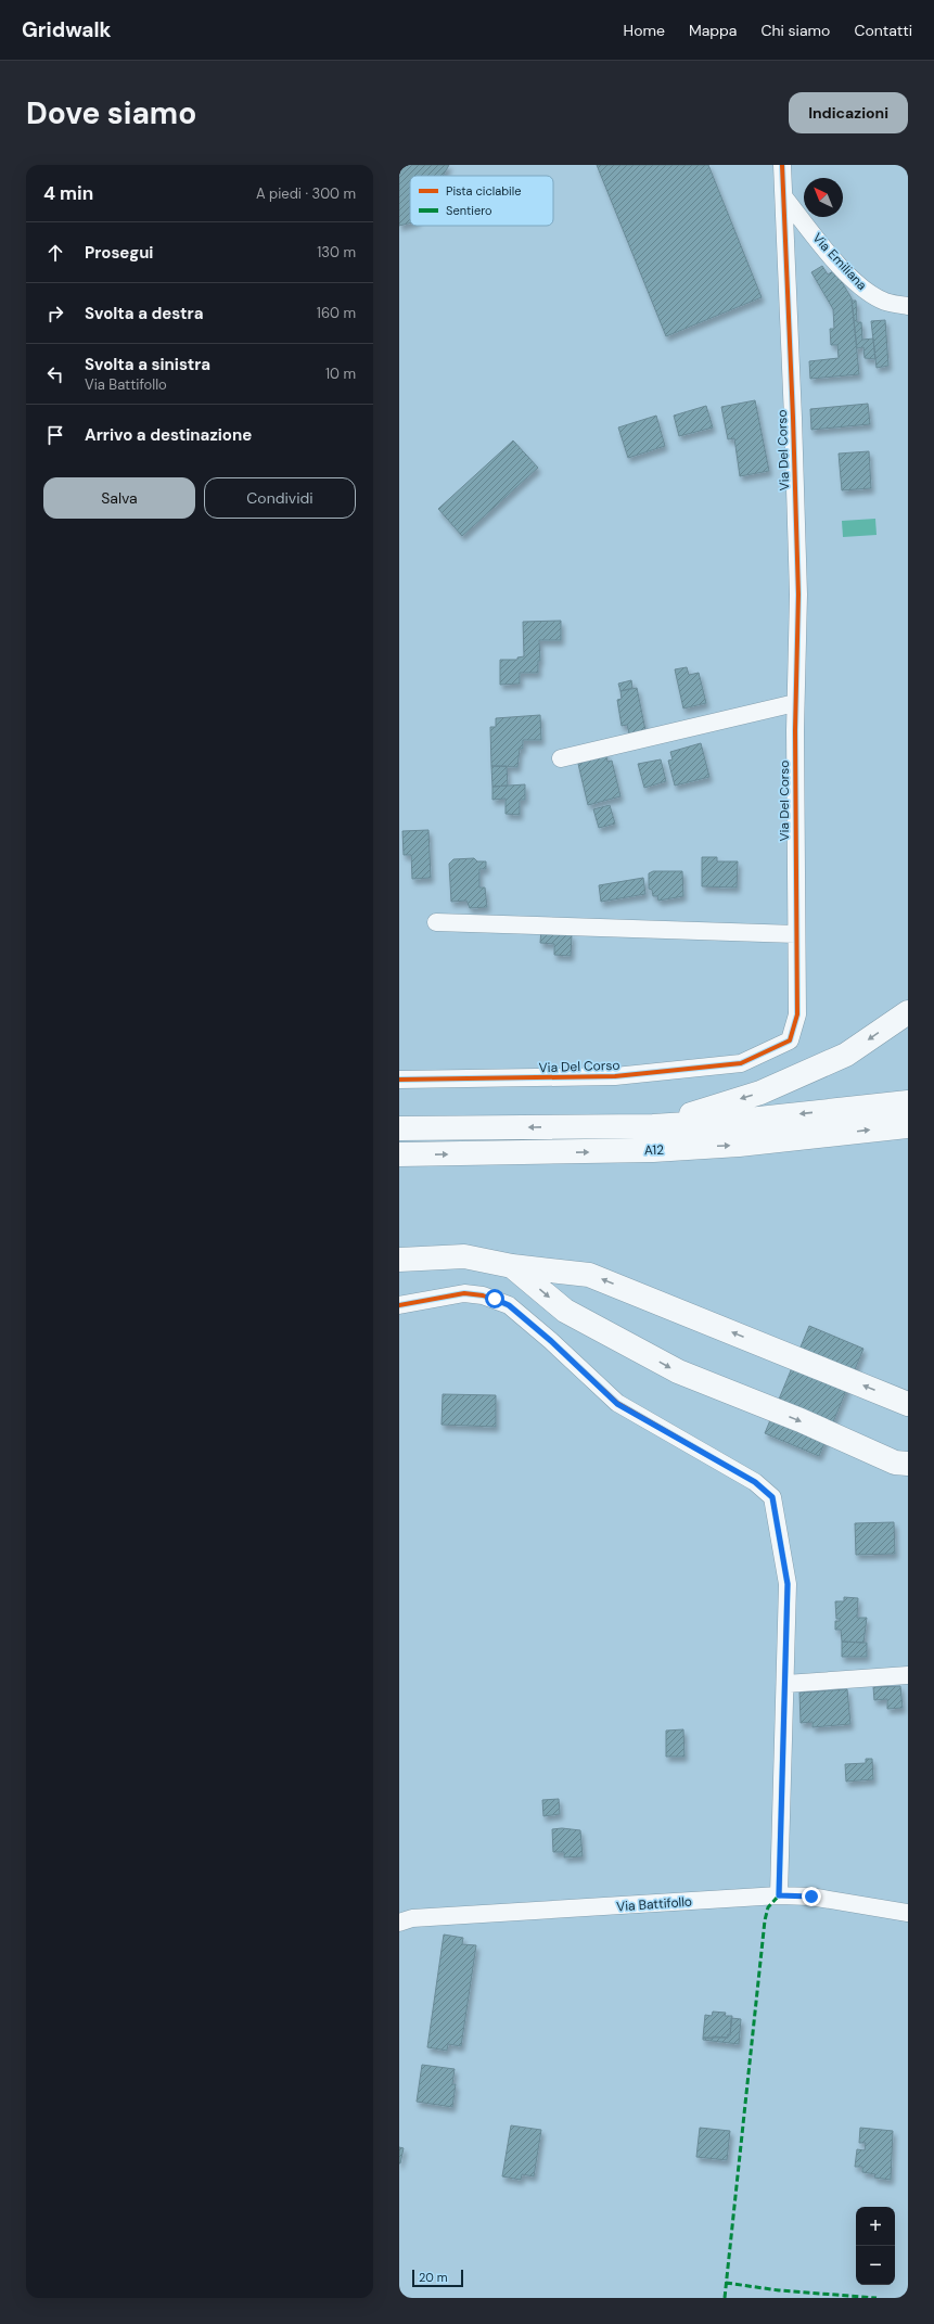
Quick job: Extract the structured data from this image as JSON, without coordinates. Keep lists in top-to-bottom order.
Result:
{
  "streets": {
    "highway": ["A12"],
    "street": ["Via Emiliana", "Via Del Corso", "Via Battifollo"]
  },
  "crossings": [
    ["Via Emiliana", "Via Del Corso"]
  ],
  "legend": ["Pista ciclabile", "Sentiero"],
  "scale_bar": "20 m",
  "north": "top left",
  "page": {
    "header": "Gridwalk",
    "nav": [
      "Home",
      "Mappa",
      "Chi siamo",
      "Contatti"
    ],
    "buttons": [
      "Indicazioni",
      ["Salva", "Condividi"]
    ],
    "title": "Dove siamo",
    "heading": ["4 min", "A piedi · 300 m"],
    "list": [
      ["Prosegui", "130 m"],
      ["Svolta a destra", "160 m"],
      ["Svolta a sinistra", "Via Battifollo", "10 m"],
      "Arrivo a destinazione"
    ],
    "map_buttons": ["+", "−"],
    "scale": "20 m"
  }
}
